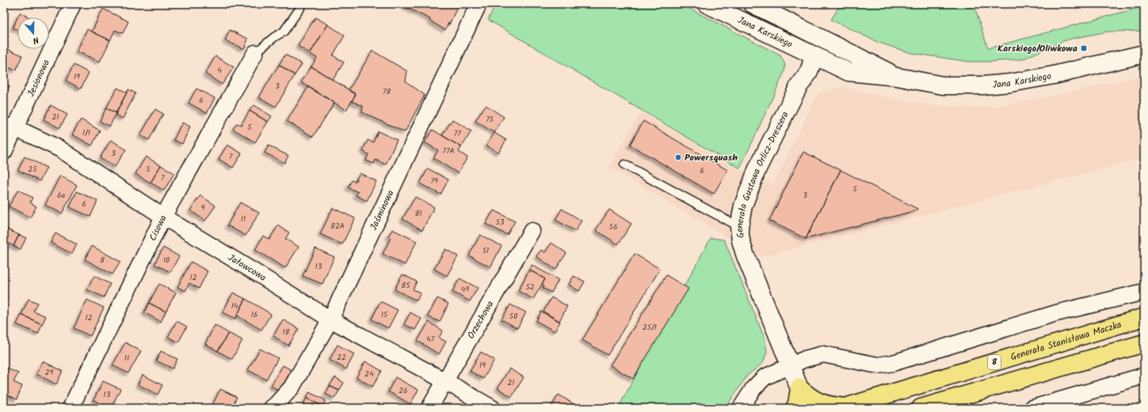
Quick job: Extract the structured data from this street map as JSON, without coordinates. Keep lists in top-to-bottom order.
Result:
{
  "streets": {
    "highway": ["Generała Stanisława Maczka", "8"],
    "street": [
      "Jana Karskiego",
      "Jesionowa",
      "Generała Gustawa Orlicz-Dreszera",
      "Jaśminowa",
      "Cisowa",
      "Jałowcowa",
      "Orzechowa"
    ]
  },
  "crossings": [
    ["Jana Karskiego", "Generała Gustawa Orlicz-Dreszera"],
    ["Jesionowa", "Jałowcowa"],
    ["Jaśminowa", "Jałowcowa"],
    ["Cisowa", "Jałowcowa"],
    ["Jałowcowa", "Orzechowa"]
  ],
  "places": {
    "transit": ["Karskiego/Oliwkowa"],
    "other": ["Powersquash"]
  },
  "house_numbers": [
    "4",
    "19",
    "3",
    "78",
    "6",
    "21",
    "75",
    "5",
    "1/1",
    "77",
    "77A",
    "3",
    "7",
    "25",
    "5",
    "6",
    "7",
    "79",
    "5",
    "6a",
    "3",
    "6",
    "9",
    "81",
    "11",
    "53",
    "82A",
    "56",
    "51",
    "8",
    "10",
    "13",
    "12",
    "85",
    "52",
    "49",
    "14",
    "16",
    "15",
    "50",
    "12",
    "25/1",
    "18",
    "47",
    "22",
    "11",
    "19",
    "29",
    "24",
    "21",
    "26",
    "13"
  ],
  "north": "bottom"
}
